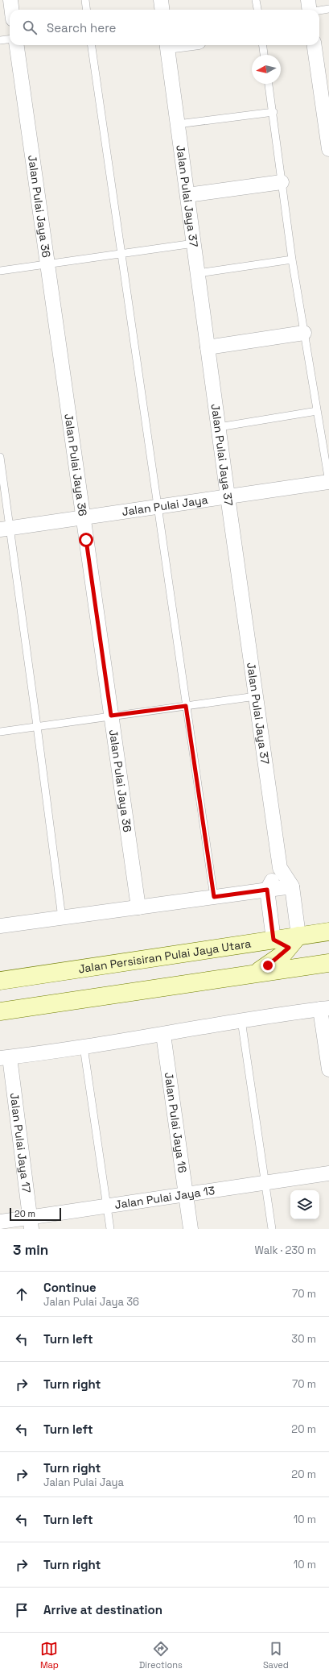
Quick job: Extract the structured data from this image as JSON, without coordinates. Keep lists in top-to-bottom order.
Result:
{
  "streets": {
    "street": [
      "Jalan Pulai Jaya 37",
      "Jalan Pulai Jaya 36",
      "Jalan Pulai Jaya",
      "Jalan Persisiran Pulai Jaya Utara",
      "Jalan Pulai Jaya 16",
      "Jalan Pulai Jaya 17",
      "Jalan Pulai Jaya 13"
    ]
  },
  "crossings": [
    ["Jalan Pulai Jaya 37", "Jalan Pulai Jaya"],
    ["Jalan Pulai Jaya 36", "Jalan Pulai Jaya"],
    ["Jalan Pulai Jaya 16", "Jalan Pulai Jaya 13"],
    ["Jalan Pulai Jaya 17", "Jalan Pulai Jaya 13"]
  ],
  "scale_bar": "20 m",
  "north": "left",
  "page": {
    "search": "Search here",
    "scale": "20 m",
    "heading": ["3 min", "Walk · 230 m"],
    "list": [
      ["Continue", "Jalan Pulai Jaya 36", "70 m"],
      ["Turn left", "30 m"],
      ["Turn right", "70 m"],
      ["Turn left", "20 m"],
      ["Turn right", "Jalan Pulai Jaya", "20 m"],
      ["Turn left", "10 m"],
      ["Turn right", "10 m"],
      "Arrive at destination"
    ],
    "nav": ["Map", "Directions", "Saved"]
  }
}
